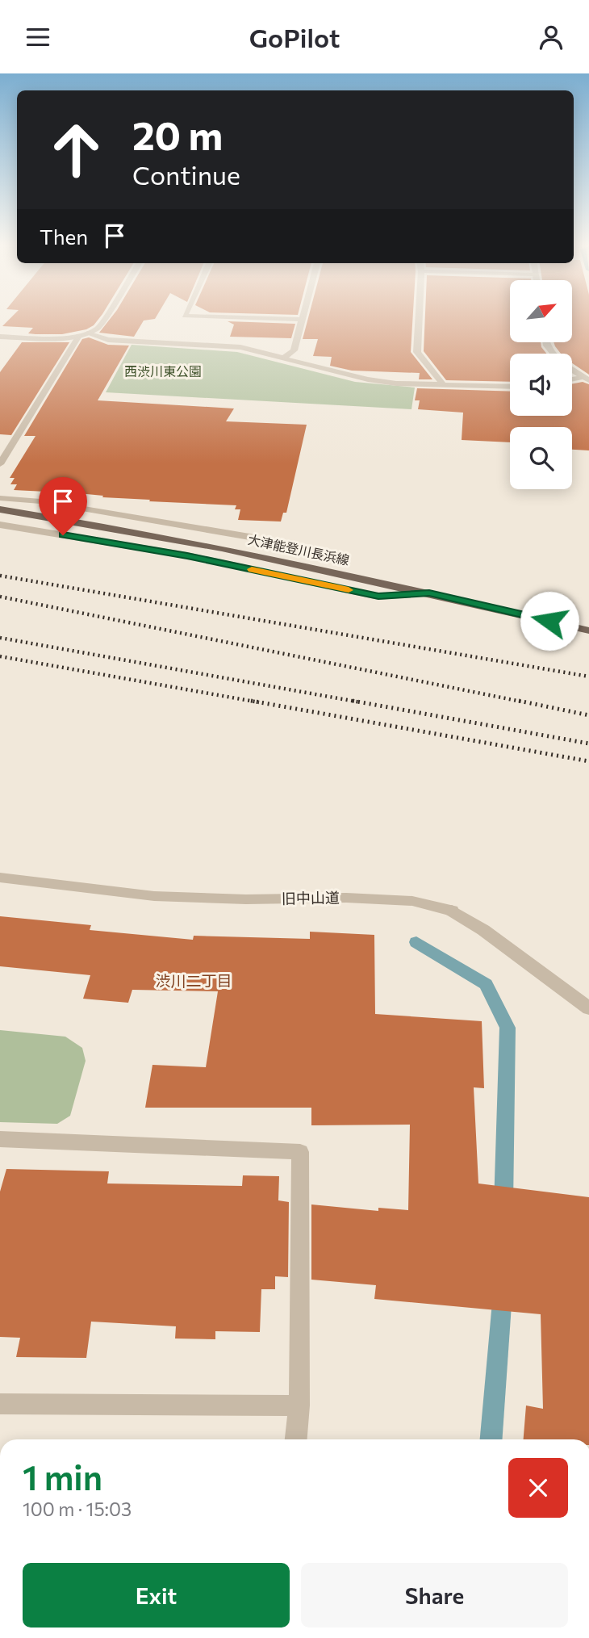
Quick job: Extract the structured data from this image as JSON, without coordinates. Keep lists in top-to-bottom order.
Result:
{
  "streets": {
    "main road": ["大津能登川長浜線"],
    "street": ["旧中山道"]
  },
  "districts": ["渋川二丁目"],
  "parks": ["西渋川東公園"],
  "north": "top right",
  "page": {
    "header": "GoPilot",
    "turn": ["20 m", "Continue"],
    "then": "Then",
    "heading": ["1 min", "100 m · 15:03"],
    "buttons": ["Exit", "Share"]
  }
}
